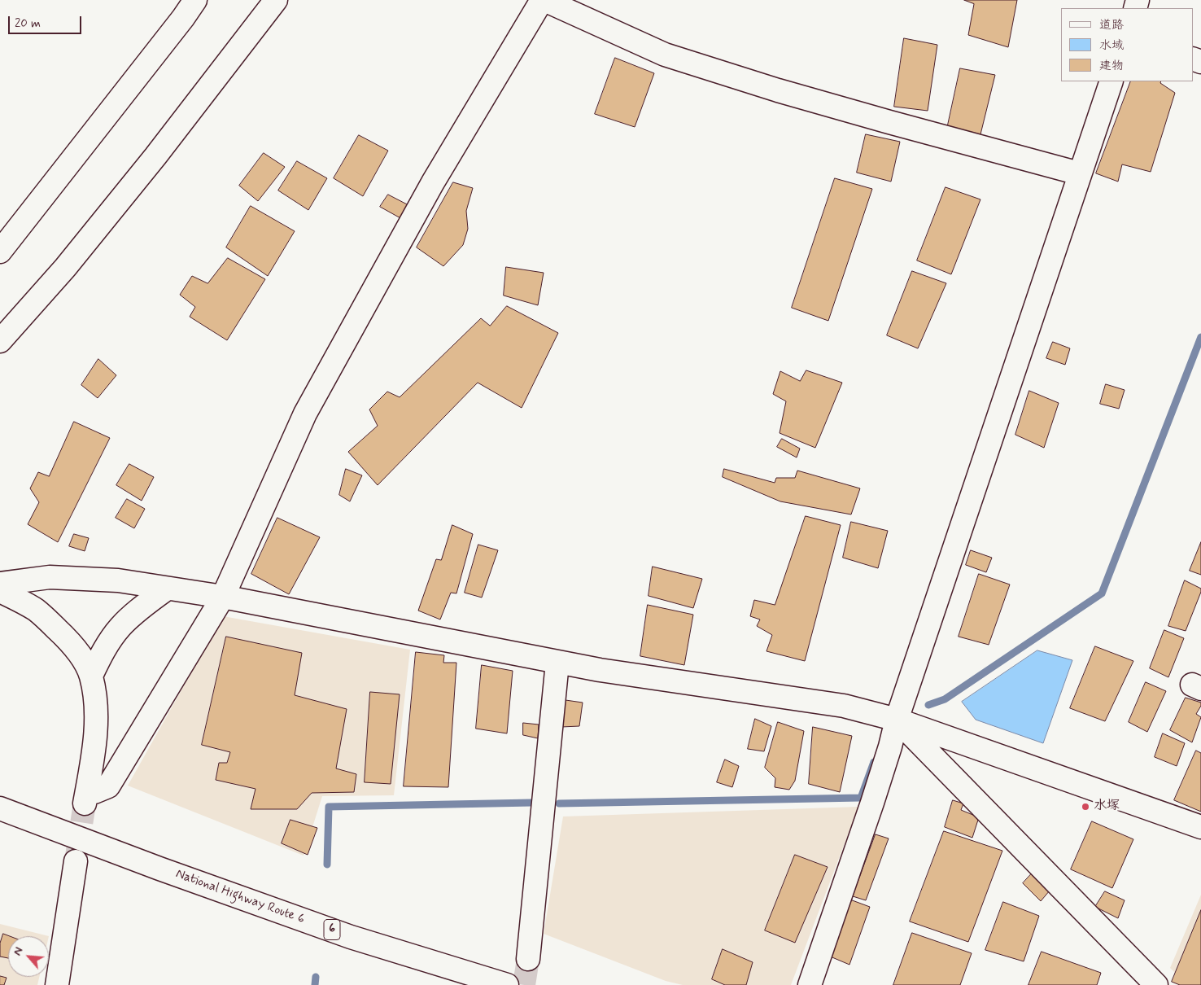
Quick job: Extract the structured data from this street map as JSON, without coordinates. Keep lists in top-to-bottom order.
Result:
{
  "streets": {
    "main road": ["National Highway Route 6", "6"]
  },
  "places": ["水塚"],
  "legend": ["道路", "水域", "建物"],
  "scale_bar": "20 m",
  "north": "top left"
}
